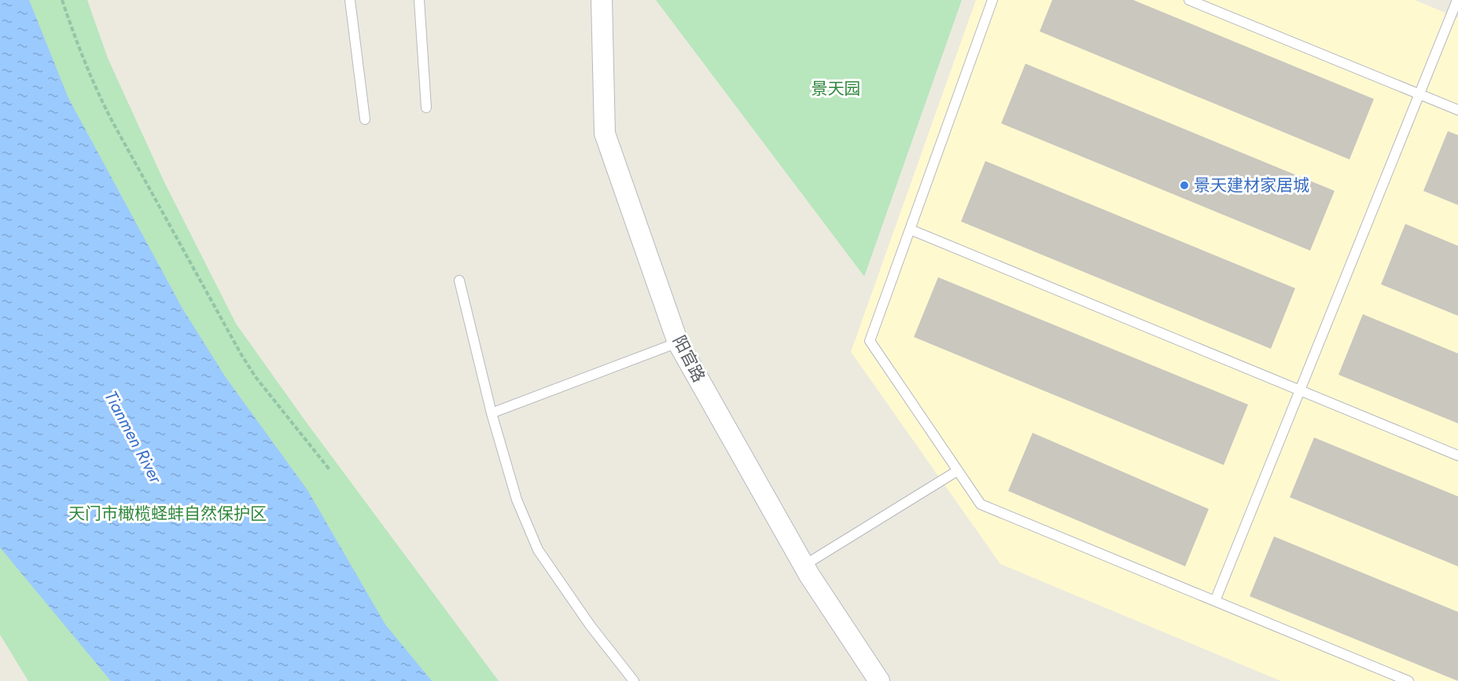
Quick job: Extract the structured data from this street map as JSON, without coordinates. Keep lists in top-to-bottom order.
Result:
{
  "streets": {
    "street": ["阳官路"]
  },
  "water": ["Tianmen River"],
  "parks": ["景天园", "天门市橄榄蛏蚌自然保护区"],
  "places": ["景天建材家居城"]
}
